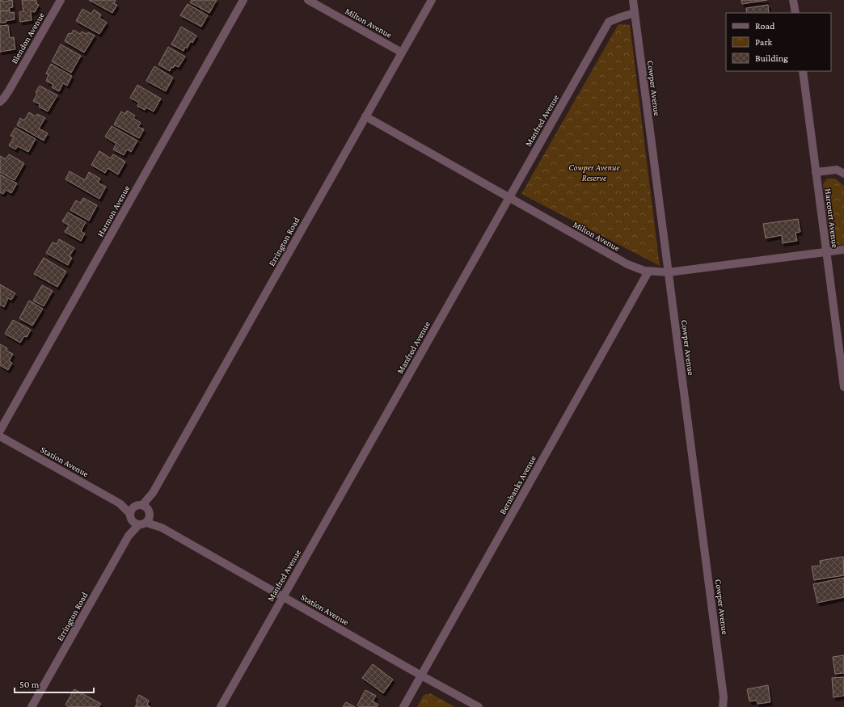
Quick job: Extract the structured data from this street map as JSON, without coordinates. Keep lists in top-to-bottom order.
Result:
{
  "streets": {
    "street": [
      "Milton Avenue",
      "Blendon Avenue",
      "Cowper Avenue",
      "Manfred Avenue",
      "Harmon Avenue",
      "Harcourt Avenue",
      "Errington Road",
      "Station Avenue",
      "Bernbanks Avenue"
    ]
  },
  "crossings": [
    ["Milton Avenue", "Cowper Avenue"],
    ["Milton Avenue", "Manfred Avenue"],
    ["Milton Avenue", "Harcourt Avenue"],
    ["Milton Avenue", "Errington Road"],
    ["Milton Avenue", "Bernbanks Avenue"],
    ["Cowper Avenue", "Manfred Avenue"],
    ["Manfred Avenue", "Station Avenue"],
    ["Errington Road", "Station Avenue"],
    ["Station Avenue", "Bernbanks Avenue"]
  ],
  "parks": ["Cowper Avenue Reserve"],
  "legend": ["Road", "Park", "Building"],
  "scale_bar": "50 m"
}
